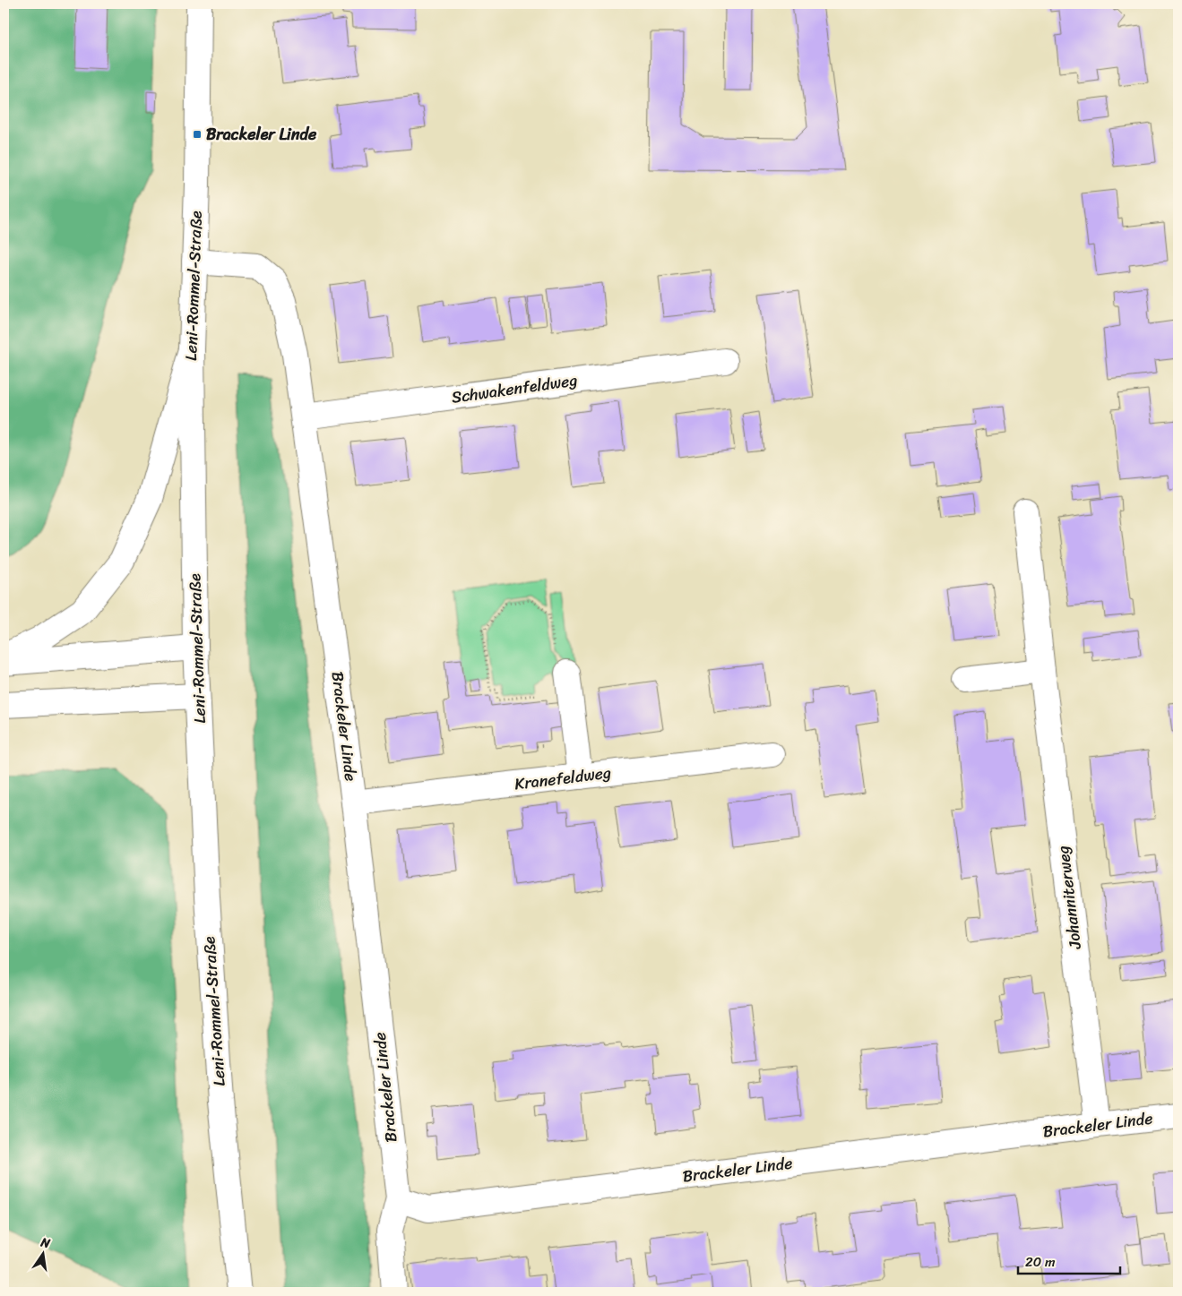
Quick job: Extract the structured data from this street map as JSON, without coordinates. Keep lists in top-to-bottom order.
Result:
{
  "streets": {
    "main road": [
      "Leni-Rommel-Straße",
      "Schwakenfeldweg",
      "Brackeler Linde",
      "Kranefeldweg",
      "Johanniterweg"
    ]
  },
  "crossings": [
    ["Leni-Rommel-Straße", "Brackeler Linde"],
    ["Schwakenfeldweg", "Brackeler Linde"],
    ["Brackeler Linde", "Kranefeldweg"],
    ["Brackeler Linde", "Johanniterweg"]
  ],
  "places": {
    "transit": ["Brackeler Linde"]
  },
  "scale_bar": "20 m",
  "north": "top"
}
